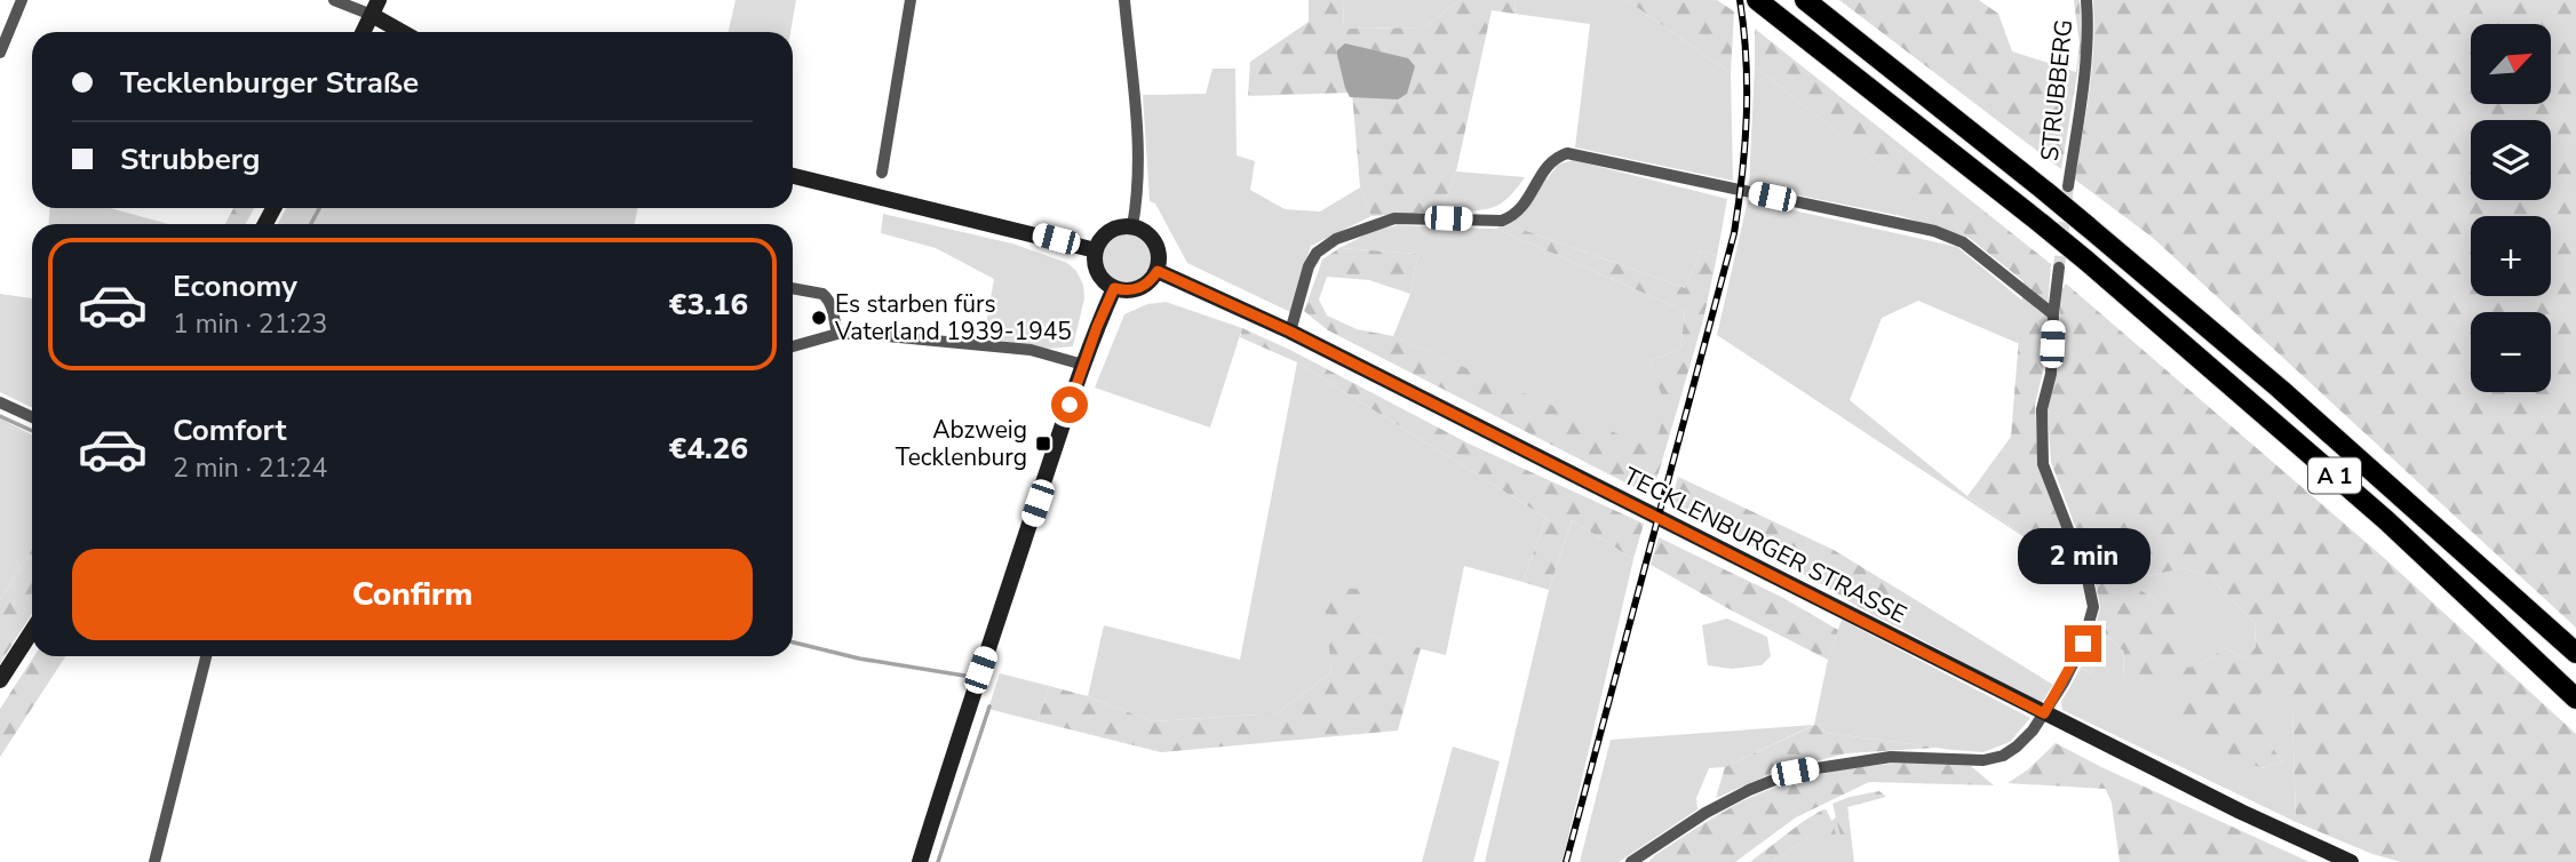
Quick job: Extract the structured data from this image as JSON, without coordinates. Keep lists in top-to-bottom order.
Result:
{
  "streets": {
    "highway": ["A 1"],
    "main road": ["TECKLENBURGER STRASSE"],
    "street": ["STRUBBERG"]
  },
  "places": {
    "other": ["Es starben fürs Vaterland 1939-1945"],
    "transit": ["Abzweig Tecklenburg"]
  },
  "north": "top right",
  "page": {
    "map_buttons": ["+", "−"],
    "banner": ["Tecklenburger Straße", "Strubberg"],
    "list": [
      {
        "name": "Economy",
        "note": "1 min · 21:23",
        "value": "€3.16"
      },
      {
        "name": "Comfort",
        "note": "2 min · 21:24",
        "value": "€4.26"
      }
    ],
    "bubble": "2 min",
    "buttons": "Confirm"
  }
}
